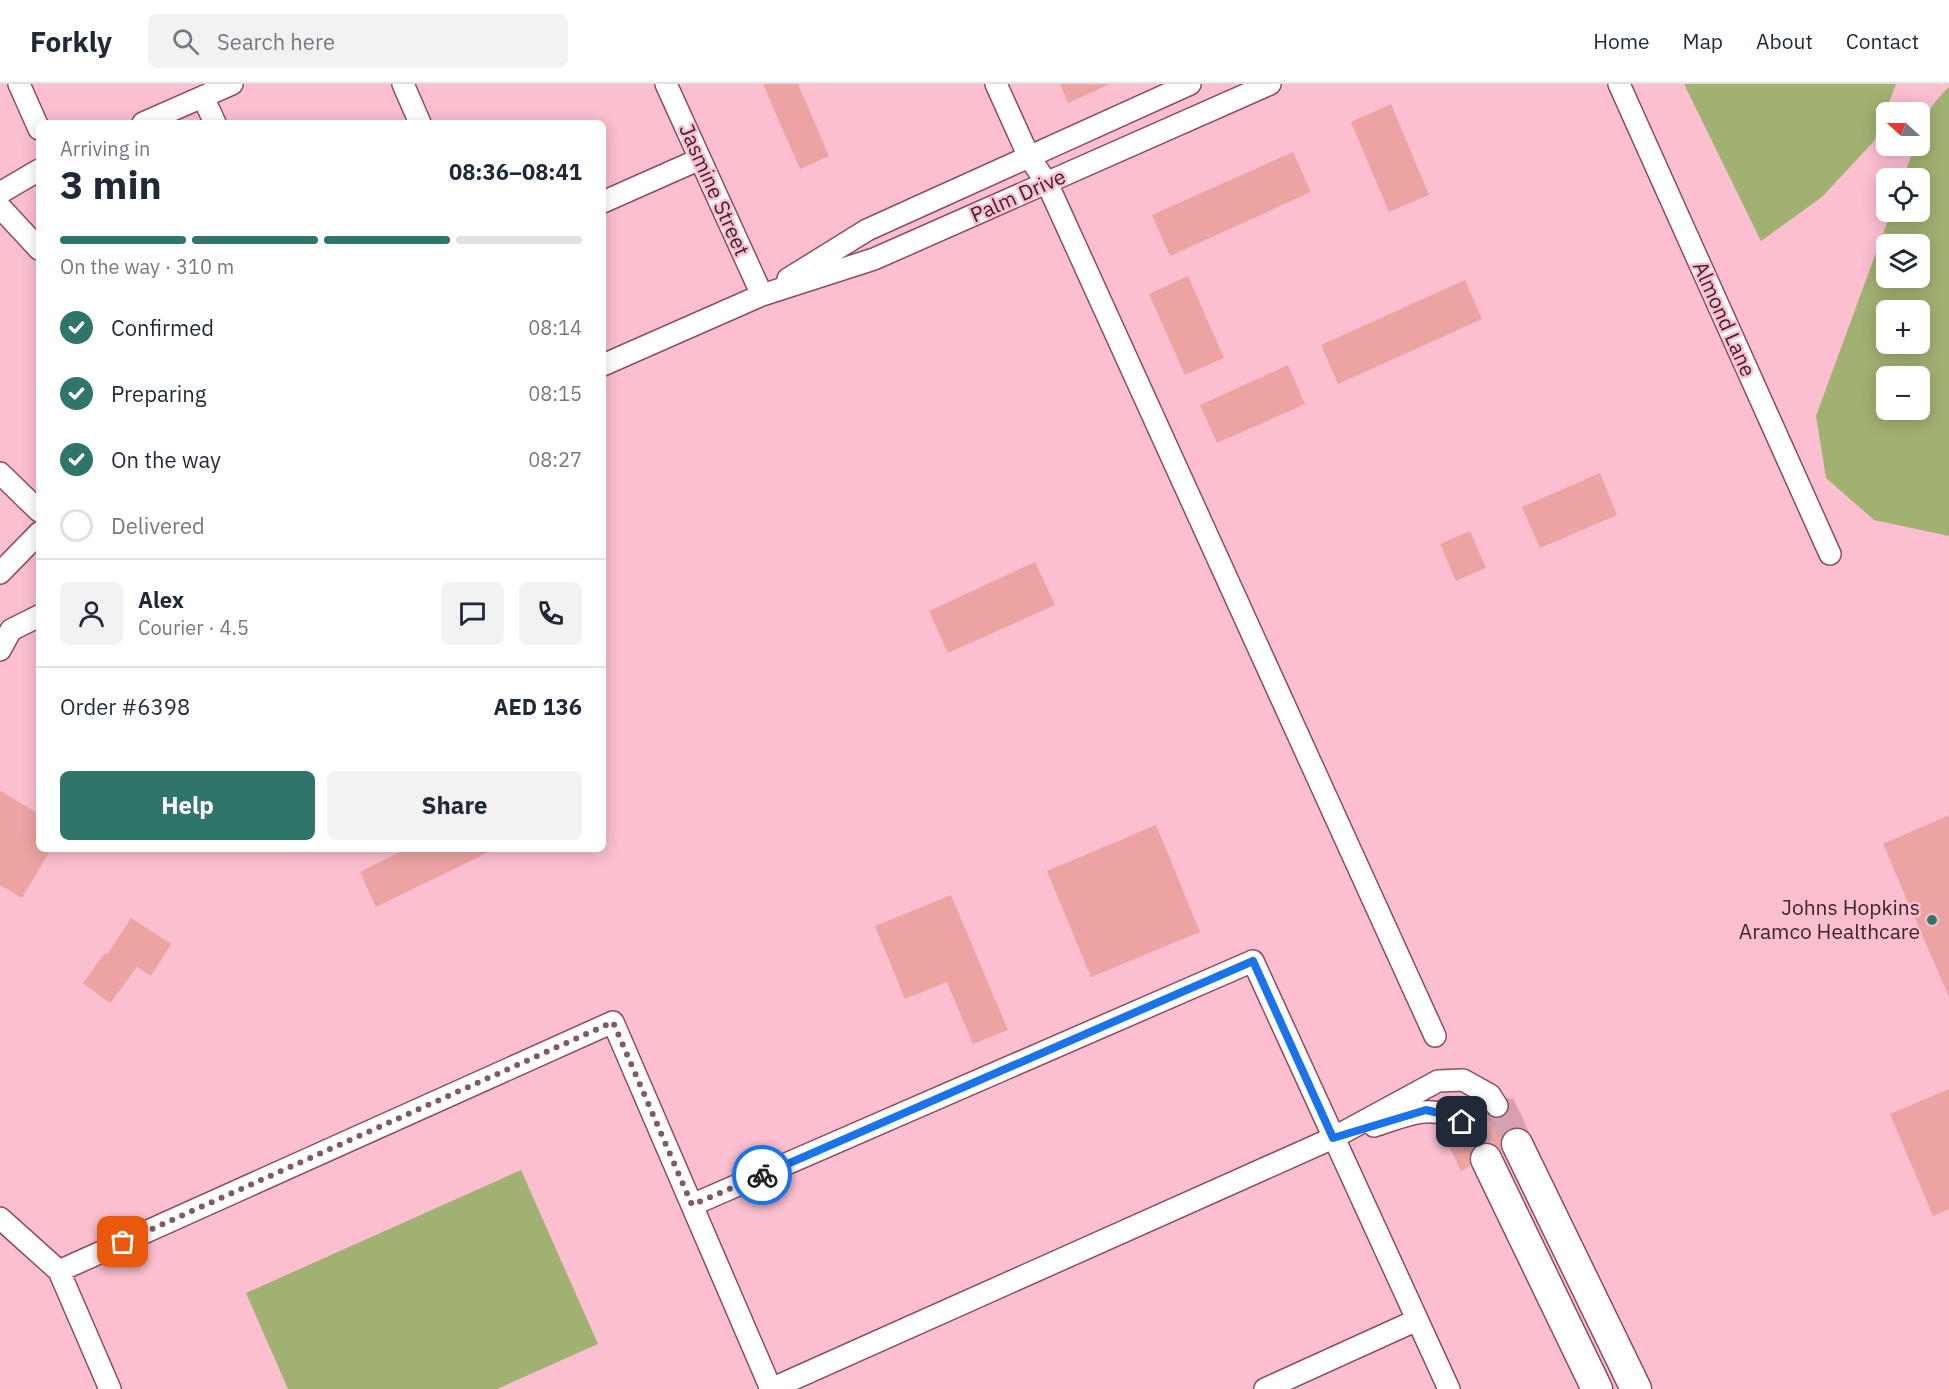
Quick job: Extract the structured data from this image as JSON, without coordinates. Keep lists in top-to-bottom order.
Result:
{
  "streets": {
    "street": ["Jasmine Street", "Palm Drive", "Almond Lane"]
  },
  "crossings": [
    ["Jasmine Street", "Palm Drive"]
  ],
  "places": ["Johns Hopkins Aramco Healthcare"],
  "north": "left",
  "page": {
    "header": "Forkly",
    "search": "Search here",
    "nav": [
      "Home",
      "Map",
      "About",
      "Contact"
    ],
    "map_buttons": ["+", "−"],
    "heading": ["3 min", "Arriving in", "08:36–08:41"],
    "panel": [
      "Alex",
      "Courier · 4.5",
      "Order #6398",
      "AED 136"
    ],
    "bar": "On the way · 310 m",
    "list": [
      ["Confirmed", "08:14"],
      ["Preparing", "08:15"],
      ["On the way", "08:27"],
      "Delivered"
    ],
    "buttons": ["Help", "Share"]
  }
}
